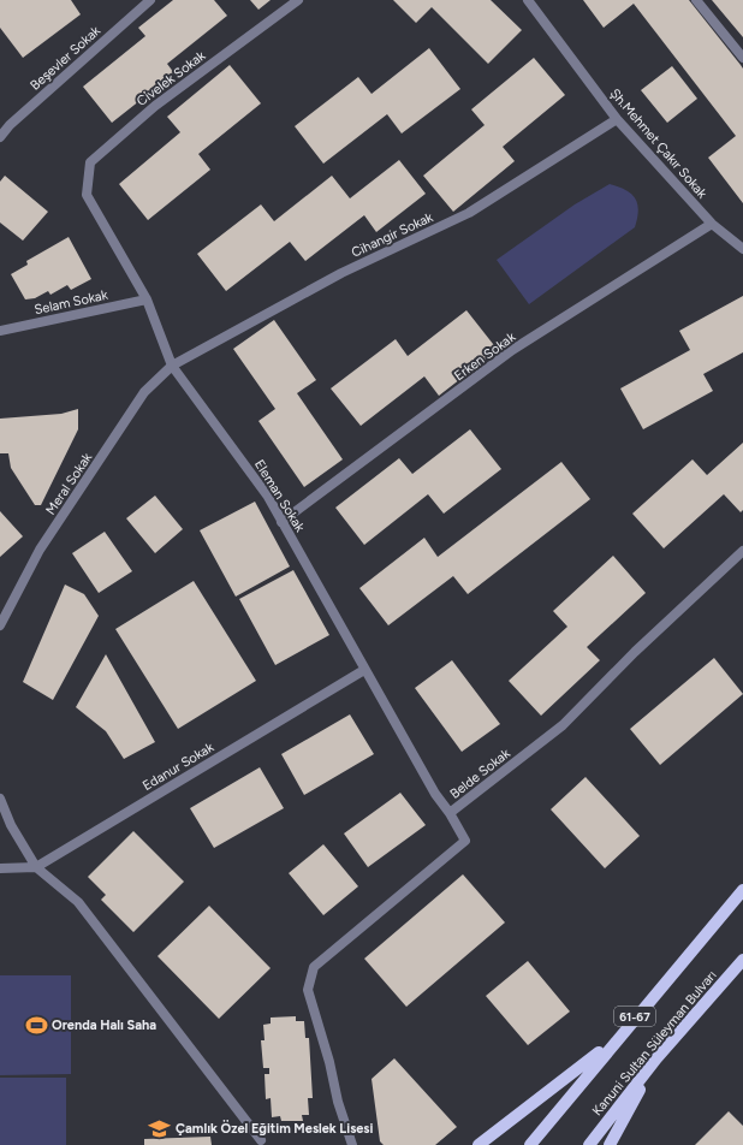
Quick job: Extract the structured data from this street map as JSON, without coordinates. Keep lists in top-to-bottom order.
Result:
{
  "streets": {
    "main road": ["61-67", "Kanuni Sultan Süleyman Bulvarı"],
    "street": [
      "Beşevler Sokak",
      "Civelek Sokak",
      "Şh.Mehmet Çakır Sokak",
      "Cihangir Sokak",
      "Selam Sokak",
      "Erken Sokak",
      "Meral Sokak",
      "Eleman Sokak",
      "Edanur Sokak",
      "Belde Sokak"
    ]
  },
  "crossings": [
    ["Civelek Sokak", "Eleman Sokak"],
    ["Şh.Mehmet Çakır Sokak", "Cihangir Sokak"],
    ["Şh.Mehmet Çakır Sokak", "Erken Sokak"],
    ["Cihangir Sokak", "Meral Sokak"],
    ["Cihangir Sokak", "Eleman Sokak"],
    ["Selam Sokak", "Eleman Sokak"],
    ["Erken Sokak", "Eleman Sokak"],
    ["Meral Sokak", "Eleman Sokak"],
    ["Eleman Sokak", "Edanur Sokak"],
    ["Eleman Sokak", "Belde Sokak"]
  ],
  "places": {
    "sports": ["Orenda Halı Saha"],
    "school or university": ["Çamlık Özel Eğitim Meslek Lisesi"]
  }
}
